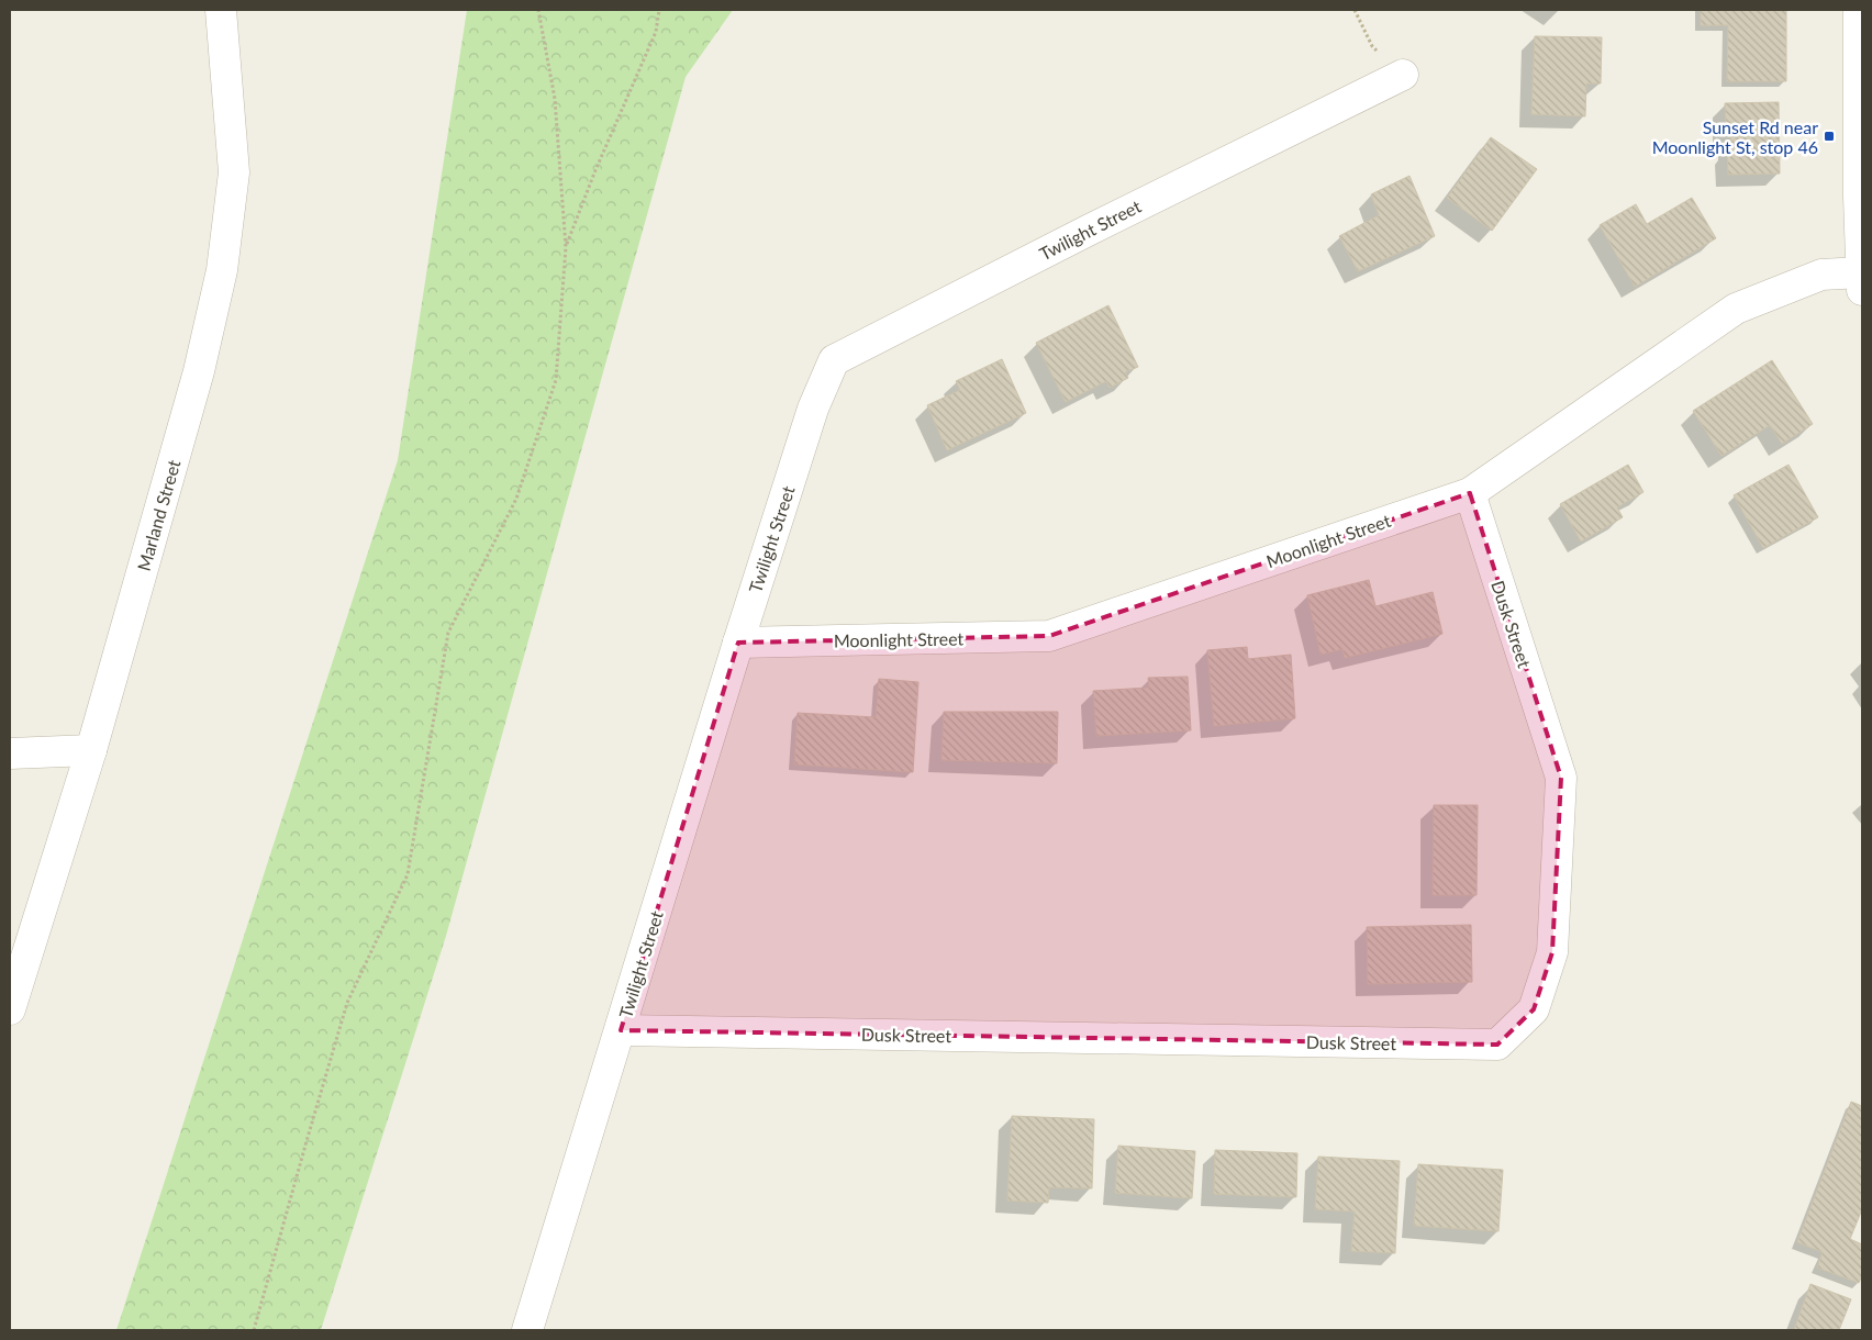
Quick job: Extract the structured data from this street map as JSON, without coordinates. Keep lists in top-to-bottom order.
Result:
{
  "streets": {
    "street": [
      "Twilight Street",
      "Marland Street",
      "Moonlight Street",
      "Dusk Street"
    ]
  },
  "crossings": [
    ["Twilight Street", "Moonlight Street"],
    ["Twilight Street", "Dusk Street"],
    ["Moonlight Street", "Dusk Street"]
  ],
  "places": {
    "transit": ["Sunset Rd near Moonlight St, stop 46"]
  }
}
